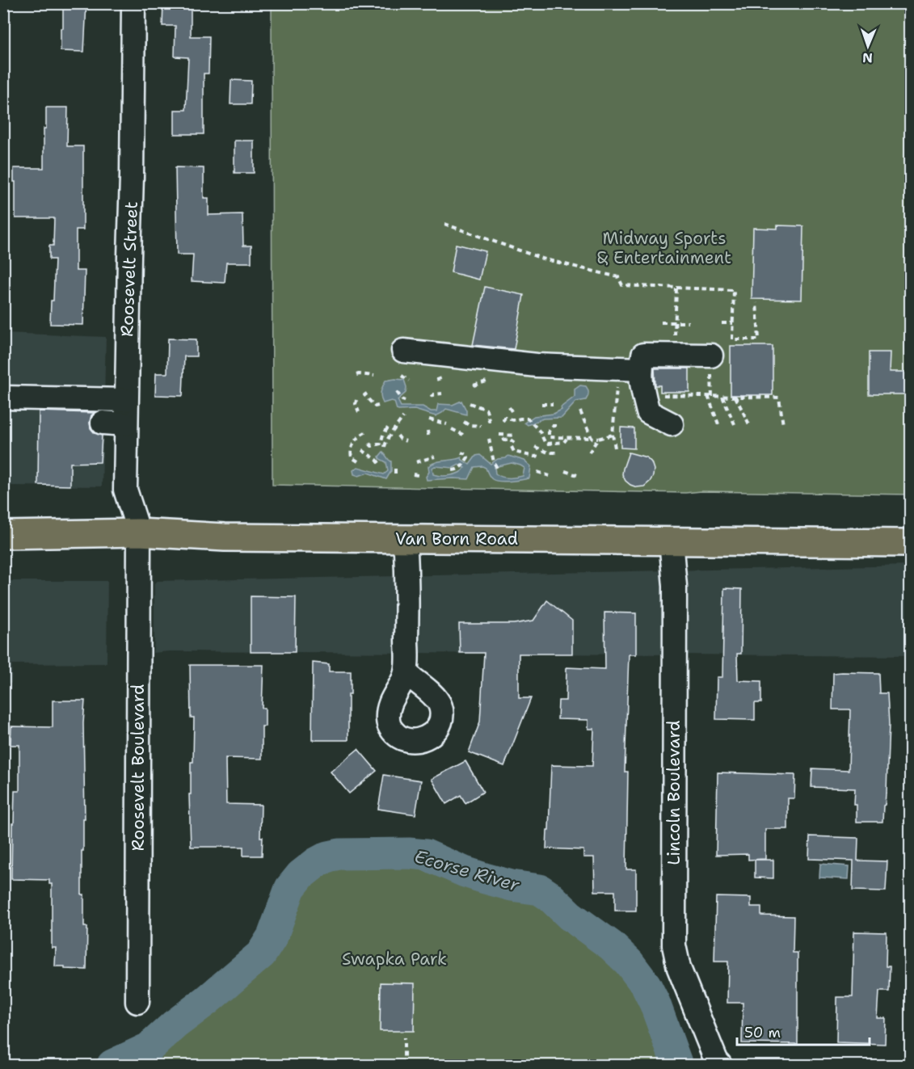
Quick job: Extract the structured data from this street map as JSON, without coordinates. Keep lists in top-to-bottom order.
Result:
{
  "streets": {
    "main road": ["Van Born Road"],
    "street": ["Roosevelt Street", "Roosevelt Boulevard", "Lincoln Boulevard"]
  },
  "crossings": [
    ["Roosevelt Street", "Van Born Road"],
    ["Roosevelt Street", "Roosevelt Boulevard"],
    ["Van Born Road", "Roosevelt Boulevard"],
    ["Van Born Road", "Lincoln Boulevard"]
  ],
  "water": ["Ecorse River"],
  "parks": ["Midway Sports & Entertainment", "Swapka Park"],
  "scale_bar": "50 m",
  "north": "bottom"
}
